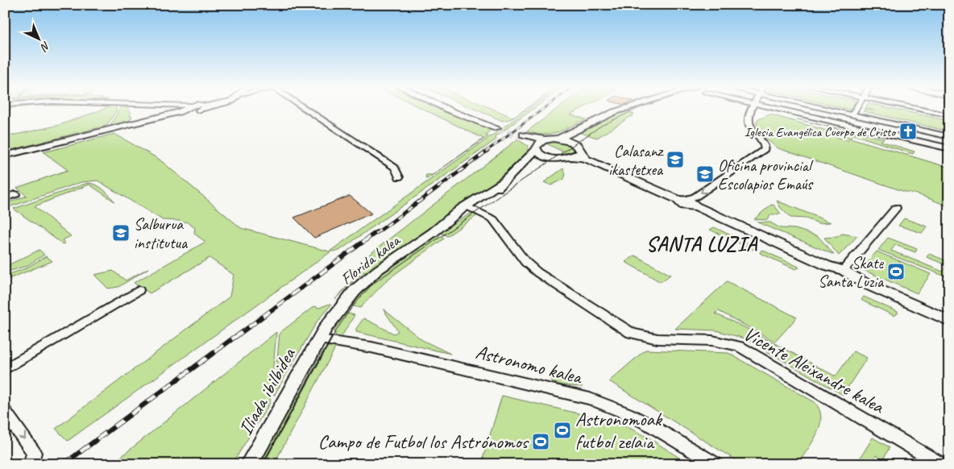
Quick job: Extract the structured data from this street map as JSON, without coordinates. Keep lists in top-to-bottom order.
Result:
{
  "streets": {
    "main road": ["Florida kalea", "Iliada ibilbidea"],
    "street": ["Astronomo kalea", "Vicente Aleixandre kalea"]
  },
  "crossings": [
    ["Florida kalea", "Astronomo kalea"],
    ["Florida kalea", "Vicente Aleixandre kalea"],
    ["Florida kalea", "Iliada ibilbidea"],
    ["Astronomo kalea", "Iliada ibilbidea"]
  ],
  "districts": ["SANTA LUZIA"],
  "places": {
    "church": ["Iglesia Evangélica Cuerpo de Cristo"],
    "school or university": ["Calasanz ikastetxea", "Oficina provincial Escolapios Emaús", "Salburua institutua"],
    "sports": ["Skate Santa Luzia", "Astronomoak futbol zelaia", "Campo de Futbol los Astrónomos"]
  },
  "north": "bottom right"
}
